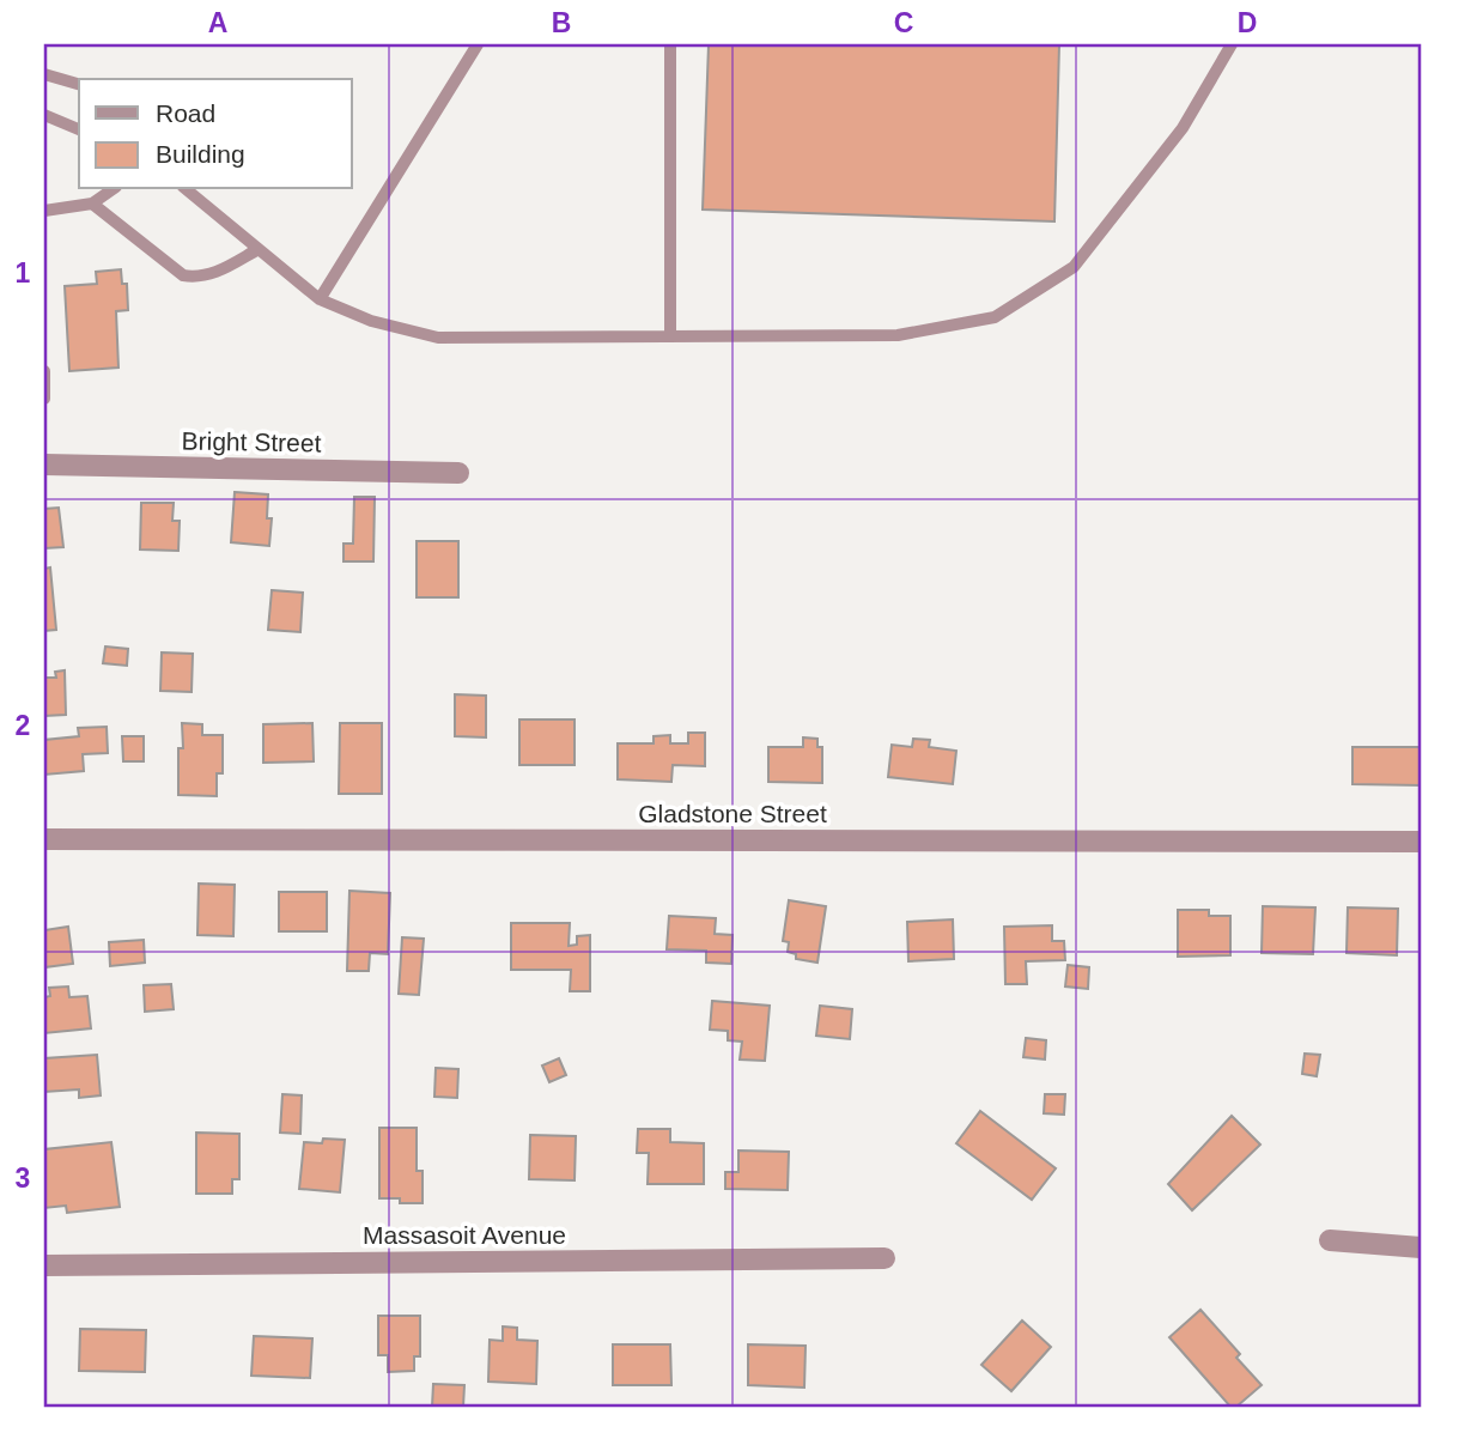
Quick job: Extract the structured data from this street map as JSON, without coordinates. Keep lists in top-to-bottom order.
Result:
{
  "streets": {
    "street": ["Bright Street", "Gladstone Street", "Massasoit Avenue"]
  },
  "legend": ["Road", "Building"],
  "grid": {
    "columns": [
      "A",
      "B",
      "C",
      "D"
    ],
    "rows": ["1", "2", "3"]
  }
}
